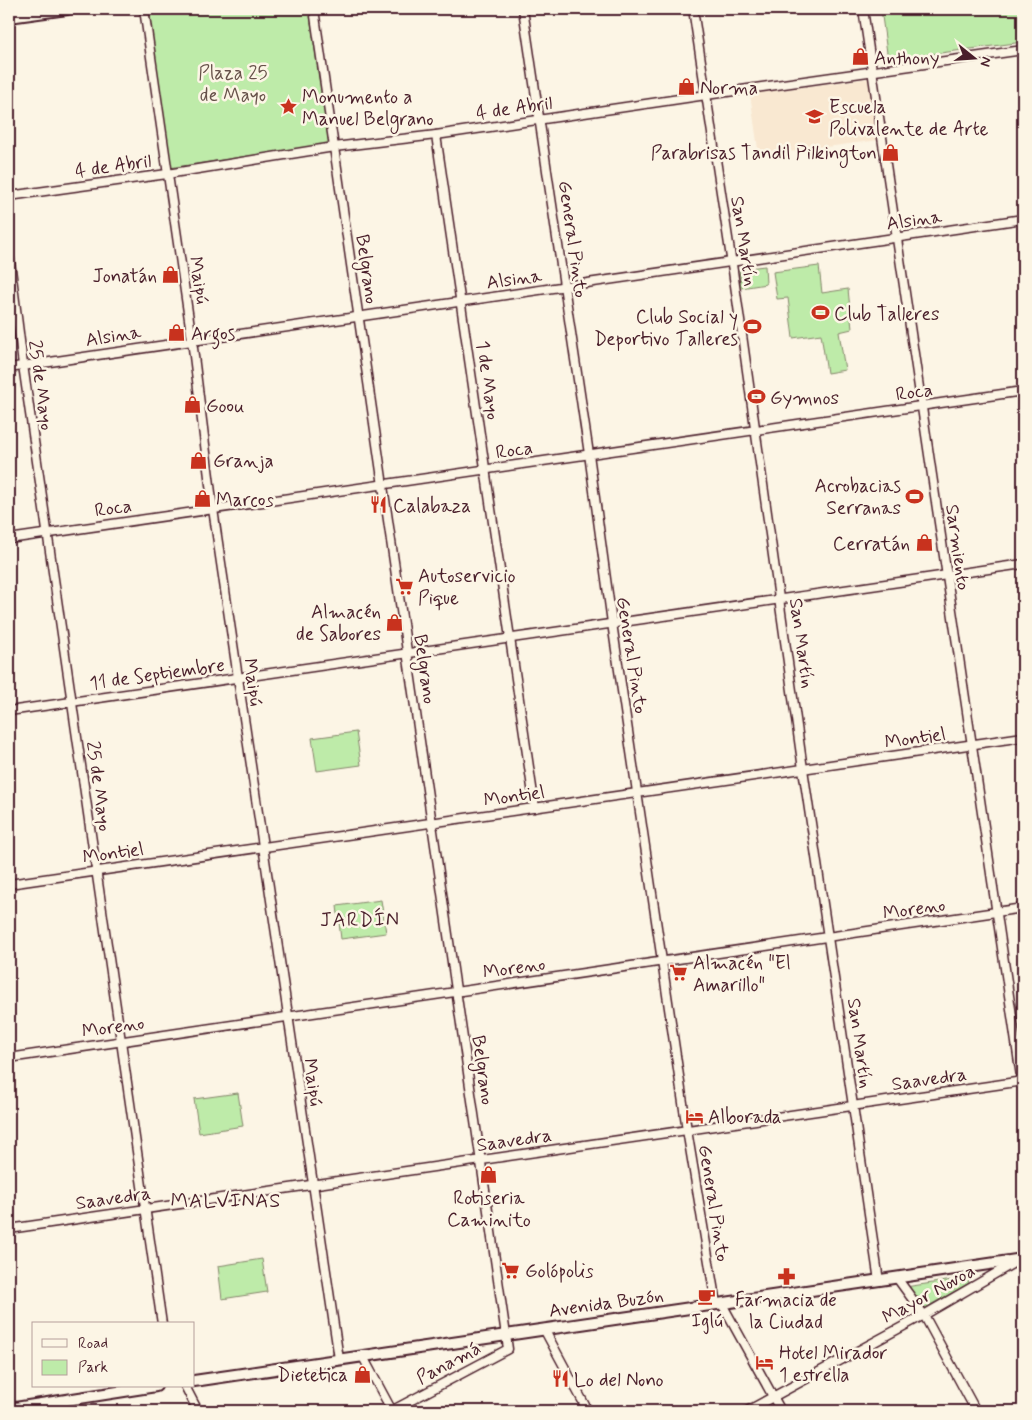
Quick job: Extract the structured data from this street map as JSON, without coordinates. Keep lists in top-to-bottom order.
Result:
{
  "streets": {
    "main road": ["Avenida Buzón"],
    "street": [
      "4 de Abril",
      "Alsina",
      "General Pinto",
      "San Martín",
      "Belgrano",
      "Maipú",
      "1 de Mayo",
      "25 de Mayo",
      "Roca",
      "Sarmiento",
      "11 de Septiembre",
      "Montiel",
      "Moreno",
      "Saavedra",
      "Mayor Novoa",
      "Panamá"
    ]
  },
  "crossings": [
    ["4 de Abril", "General Pinto"],
    ["4 de Abril", "San Martín"],
    ["4 de Abril", "Belgrano"],
    ["4 de Abril", "Maipú"],
    ["4 de Abril", "1 de Mayo"],
    ["4 de Abril", "Sarmiento"],
    ["Alsina", "General Pinto"],
    ["Alsina", "San Martín"],
    ["Alsina", "Belgrano"],
    ["Alsina", "Maipú"],
    ["Alsina", "1 de Mayo"],
    ["Alsina", "25 de Mayo"],
    ["Alsina", "Sarmiento"],
    ["General Pinto", "Roca"],
    ["General Pinto", "11 de Septiembre"],
    ["General Pinto", "Montiel"],
    ["General Pinto", "Moreno"],
    ["General Pinto", "Saavedra"],
    ["General Pinto", "Mayor Novoa"],
    ["General Pinto", "Avenida Buzón"],
    ["San Martín", "Roca"],
    ["San Martín", "11 de Septiembre"],
    ["San Martín", "Montiel"],
    ["San Martín", "Moreno"],
    ["San Martín", "Saavedra"],
    ["San Martín", "Avenida Buzón"],
    ["Belgrano", "Roca"],
    ["Belgrano", "11 de Septiembre"],
    ["Belgrano", "Montiel"],
    ["Belgrano", "Moreno"],
    ["Belgrano", "Saavedra"],
    ["Belgrano", "Avenida Buzón"],
    ["Belgrano", "Panamá"],
    ["Maipú", "Roca"],
    ["Maipú", "11 de Septiembre"],
    ["Maipú", "Montiel"],
    ["Maipú", "Moreno"],
    ["Maipú", "Saavedra"],
    ["Maipú", "Avenida Buzón"],
    ["1 de Mayo", "Roca"],
    ["1 de Mayo", "11 de Septiembre"],
    ["1 de Mayo", "Montiel"],
    ["25 de Mayo", "Roca"],
    ["25 de Mayo", "11 de Septiembre"],
    ["25 de Mayo", "Montiel"],
    ["25 de Mayo", "Moreno"],
    ["25 de Mayo", "Saavedra"],
    ["Roca", "Sarmiento"],
    ["Sarmiento", "11 de Septiembre"],
    ["Sarmiento", "Montiel"],
    ["Sarmiento", "Moreno"],
    ["Sarmiento", "Saavedra"],
    ["Mayor Novoa", "Avenida Buzón"],
    ["Avenida Buzón", "Panamá"]
  ],
  "districts": ["JARDÍN", "MALVINAS"],
  "parks": ["Plaza 25 de Mayo"],
  "places": {
    "shop": [
      "Anthony",
      "Norma",
      "Parabrisas Tandil Pilkington",
      "Jonatán",
      "Argos",
      "Goou",
      "Granja",
      "Marcos",
      "Cerratán",
      "Almacén de Sabores",
      "Rotiseria Caminito",
      "Dietetica"
    ],
    "place": ["Monumento a Manuel Belgrano"],
    "school or university": ["Escuela Polivalente de Arte"],
    "sports": [
      "Club Talleres",
      "Club Social y Deportivo Talleres",
      "Gymnos",
      "Acrobacias Serranas"
    ],
    "restaurant": ["Calabaza", "Lo del Nono"],
    "supermarket": ["Autoservicio Pique", "Almacén \"El Amarillo\"", "Golópolis"],
    "hotel": ["Alborada", "Hotel Mirador 1 estrella"],
    "pharmacy": ["Farmacia de la Ciudad"],
    "cafe": ["Iglú"]
  },
  "legend": ["Road", "Park"],
  "north": "right"
}
